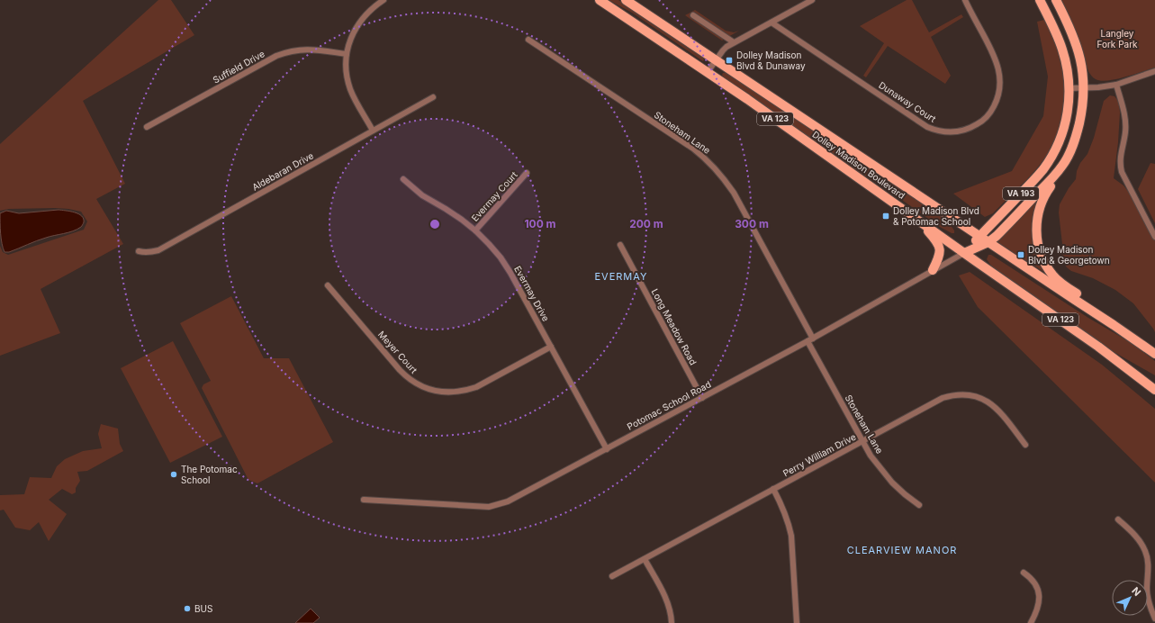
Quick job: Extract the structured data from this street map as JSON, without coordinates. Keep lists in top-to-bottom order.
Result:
{
  "streets": {
    "main road": ["VA 123", "Dolley Madison Boulevard", "VA 193"],
    "street": [
      "Suffield Drive",
      "Dunaway Court",
      "Stoneham Lane",
      "Aldebaran Drive",
      "Evermay Court",
      "Evermay Drive",
      "Long Meadow Road",
      "Meyer Court",
      "Potomac School Road",
      "Perry William Drive"
    ]
  },
  "crossings": [
    ["Stoneham Lane", "Potomac School Road"],
    ["Stoneham Lane", "Perry William Drive"],
    ["Dolley Madison Boulevard", "VA 193"],
    ["Dolley Madison Boulevard", "Potomac School Road"],
    ["VA 193", "Potomac School Road"],
    ["Evermay Court", "Evermay Drive"],
    ["Evermay Drive", "Meyer Court"],
    ["Evermay Drive", "Potomac School Road"],
    ["Long Meadow Road", "Potomac School Road"]
  ],
  "districts": ["EVERMAY", "CLEARVIEW MANOR"],
  "parks": ["Langley Fork Park"],
  "places": {
    "transit": ["Dolley Madison Blvd & Dunaway", "Dolley Madison Blvd & Potomac School", "Dolley Madison Blvd & Georgetown"],
    "other": ["The Potomac School", "BUS"]
  },
  "north": "top right",
  "rings": ["100 m", "200 m", "300 m"]
}
